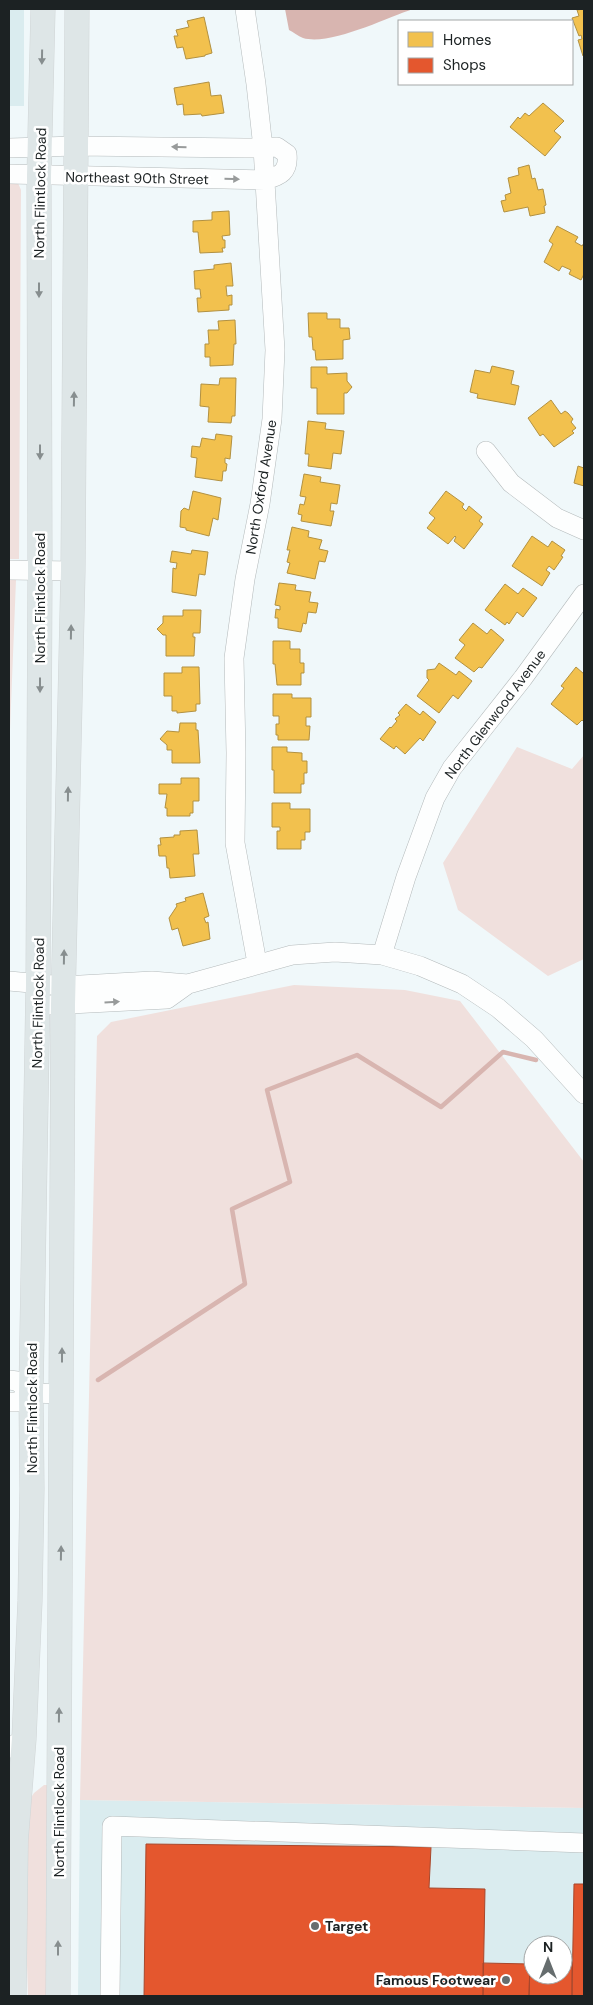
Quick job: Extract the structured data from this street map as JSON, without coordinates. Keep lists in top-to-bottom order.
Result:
{
  "streets": {
    "main road": ["North Flintlock Road"],
    "street": ["Northeast 90th Street", "North Oxford Avenue", "North Glenwood Avenue"]
  },
  "crossings": [
    ["Northeast 90th Street", "North Flintlock Road"],
    ["Northeast 90th Street", "North Oxford Avenue"]
  ],
  "places": ["Target", "Famous Footwear"],
  "legend": ["Homes", "Shops"],
  "north": "top"
}
